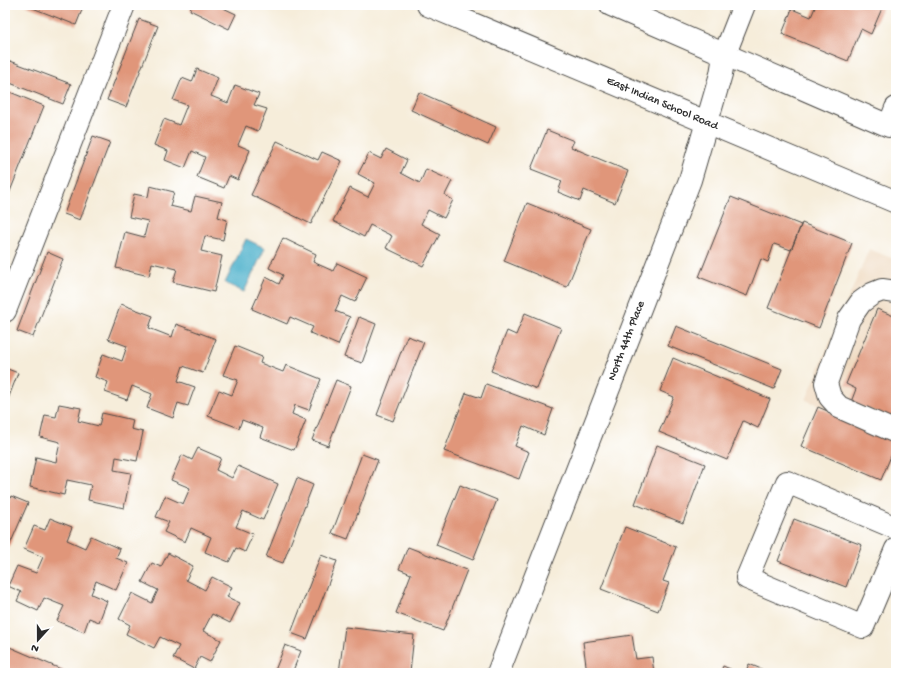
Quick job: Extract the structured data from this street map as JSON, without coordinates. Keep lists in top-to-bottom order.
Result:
{
  "streets": {
    "street": ["East Indian School Road", "North 44th Place"]
  },
  "crossings": [
    ["East Indian School Road", "North 44th Place"]
  ],
  "north": "bottom"
}
